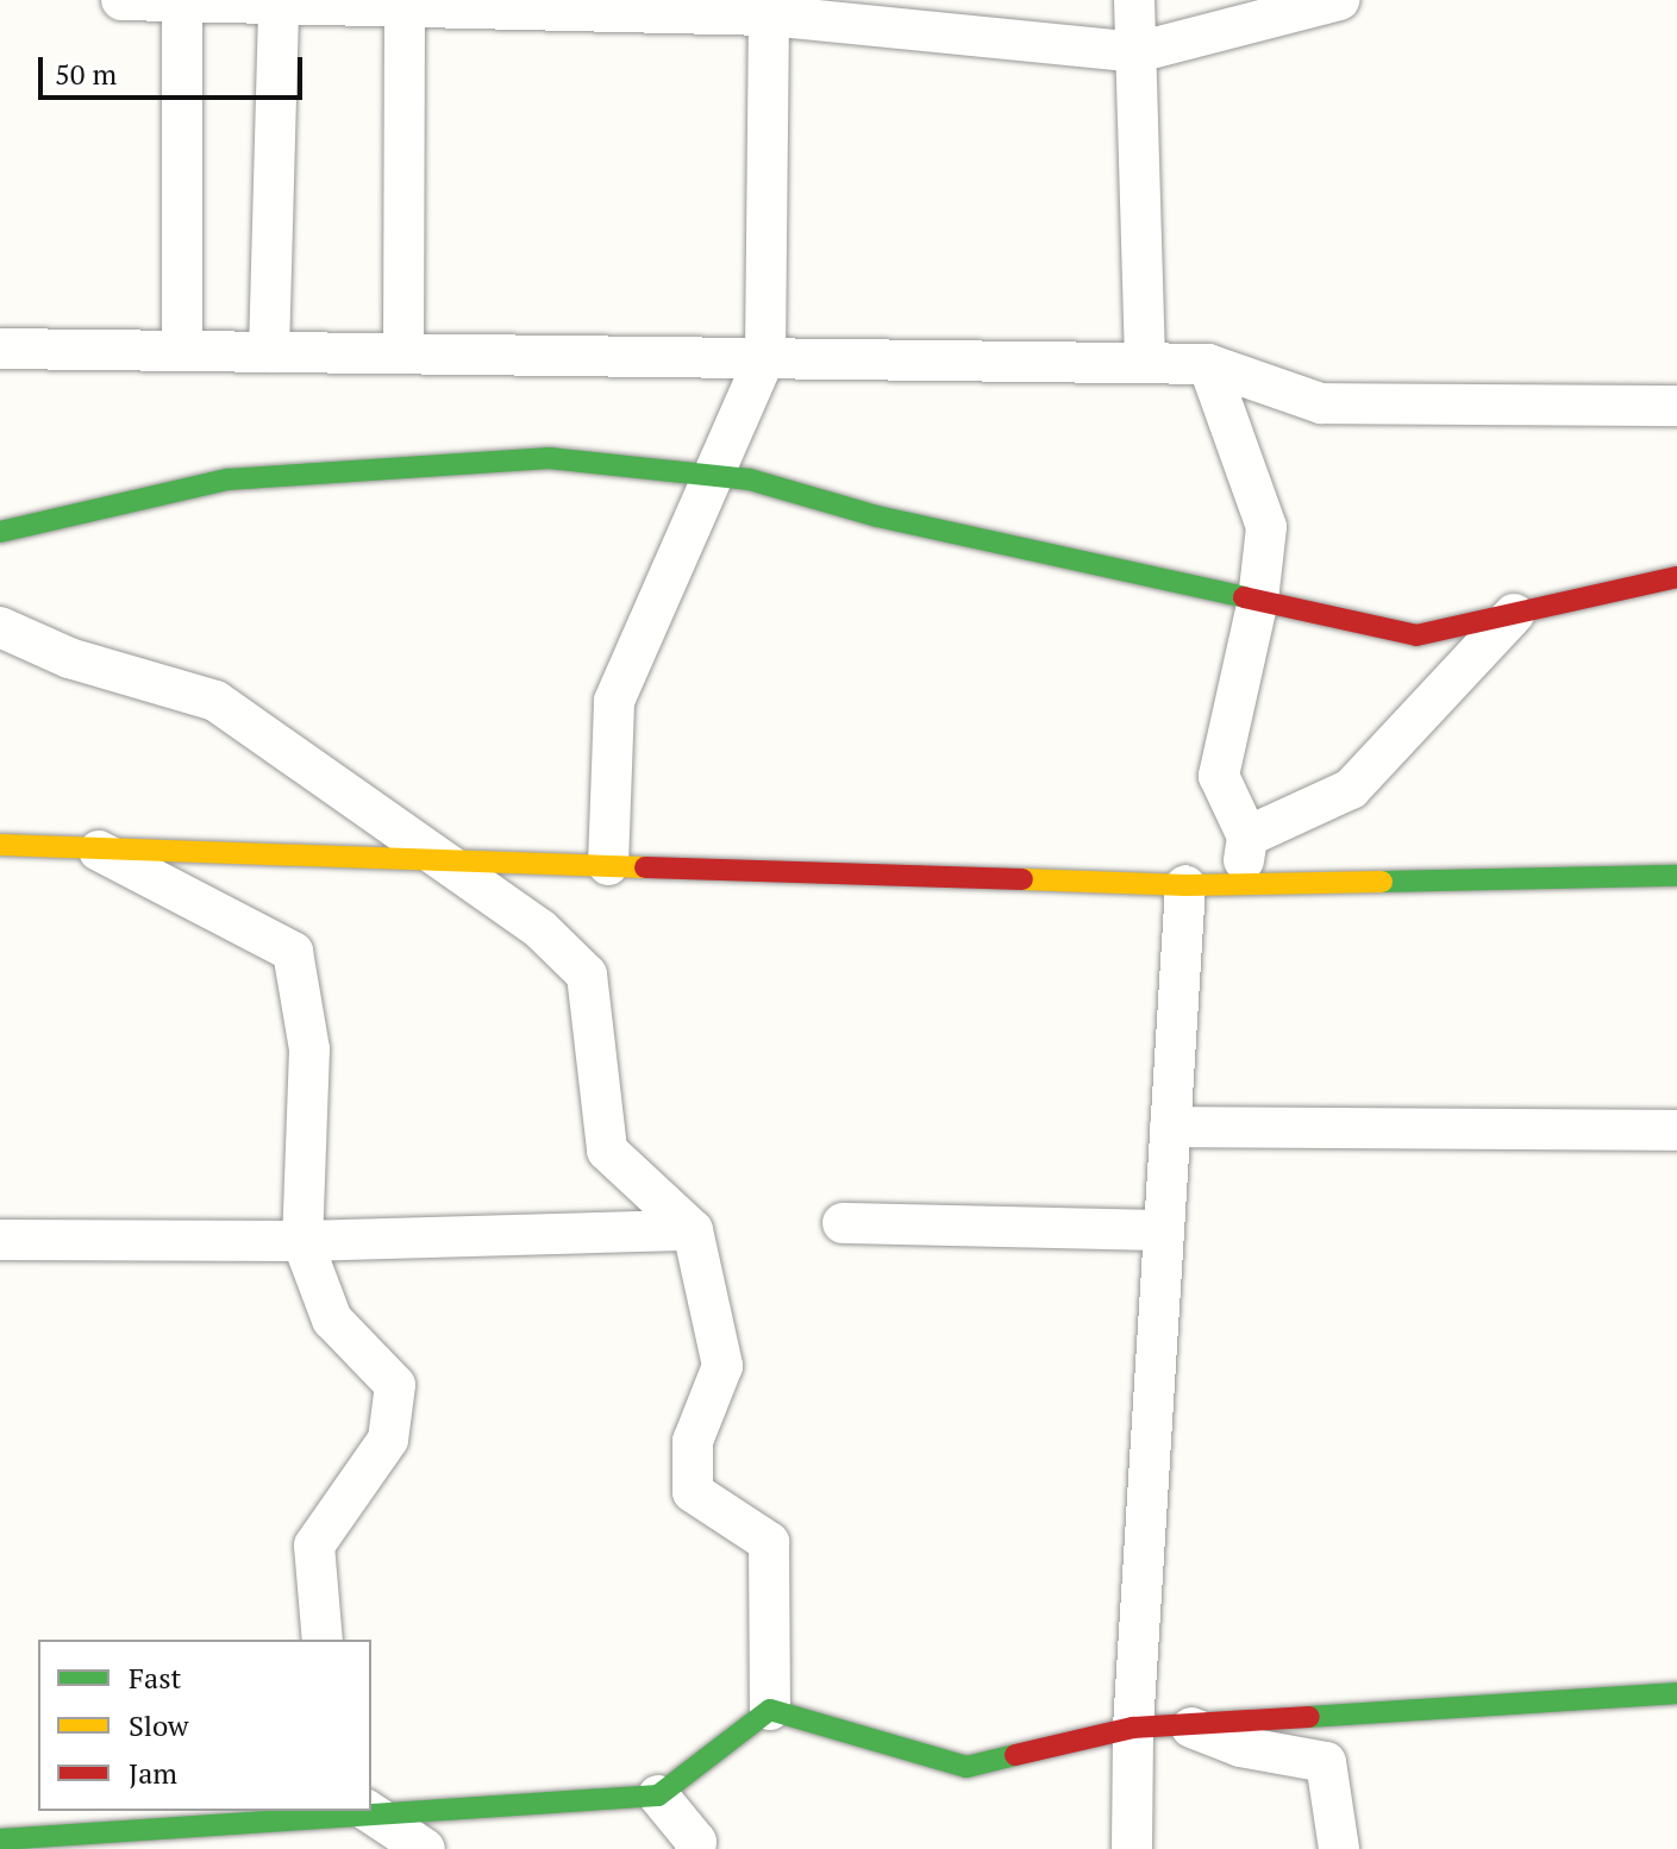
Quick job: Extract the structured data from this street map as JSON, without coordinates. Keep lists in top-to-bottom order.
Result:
{
  "legend": ["Fast", "Slow", "Jam"],
  "scale_bar": "50 m"
}
